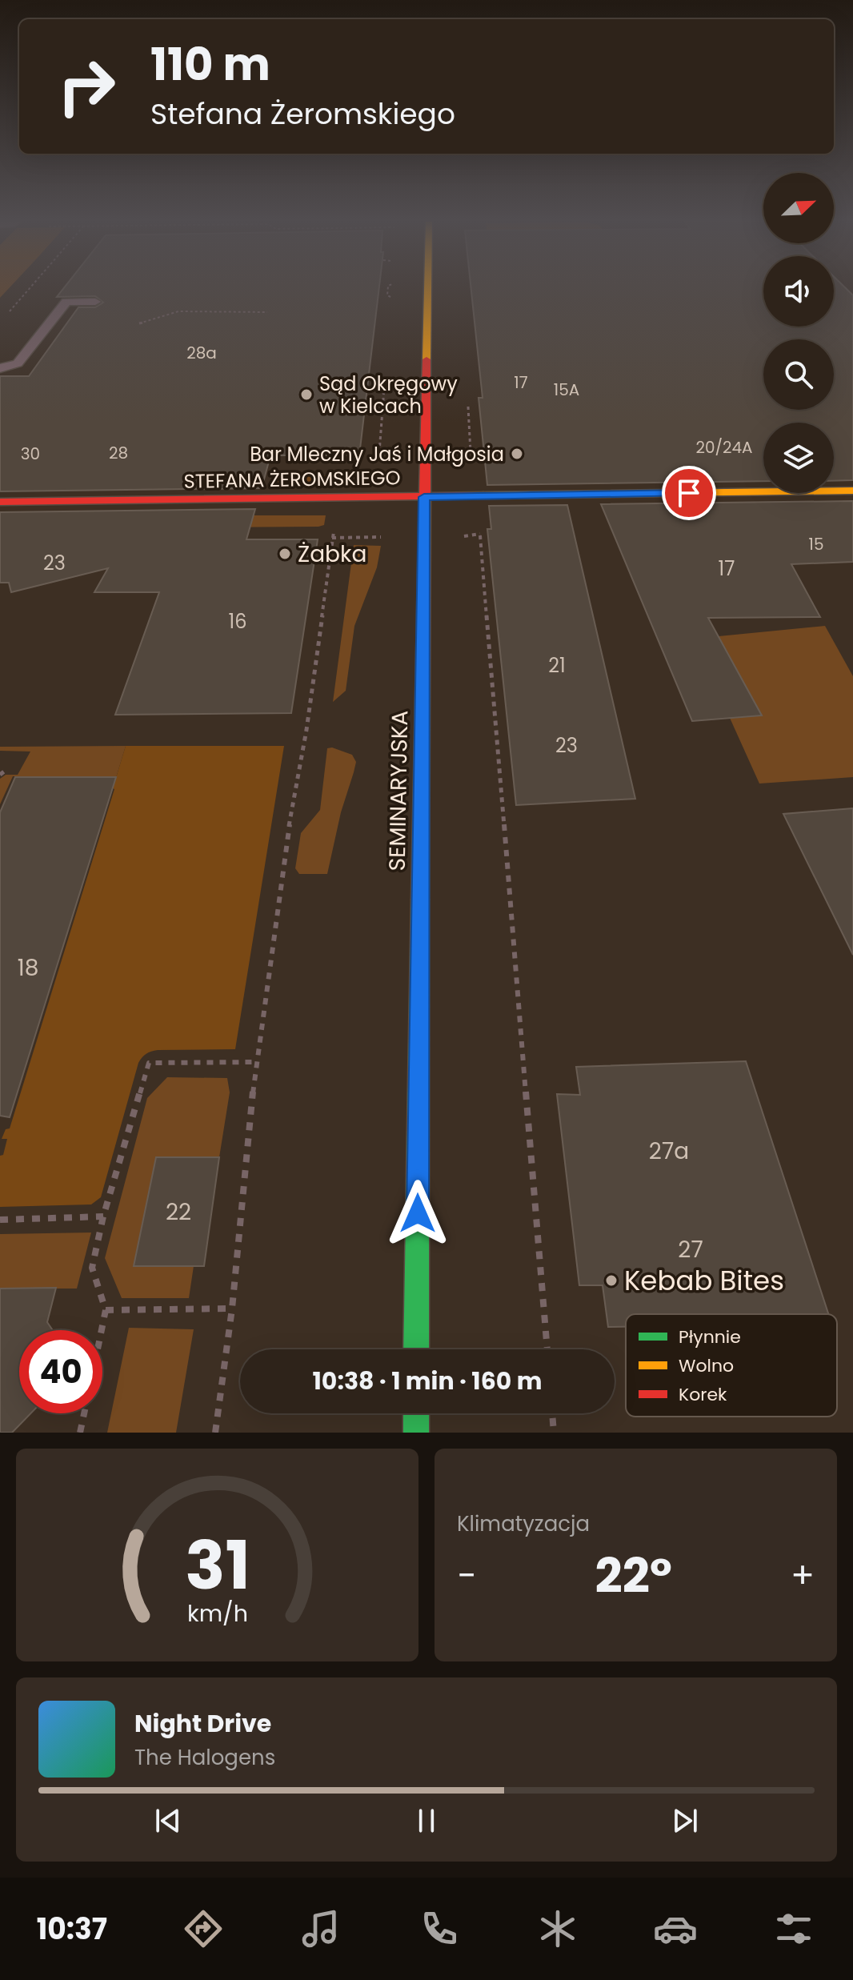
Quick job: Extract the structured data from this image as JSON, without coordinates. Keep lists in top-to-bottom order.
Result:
{
  "streets": {
    "street": ["STEFANA ŻEROMSKIEGO", "SEMINARYJSKA"]
  },
  "crossings": [
    ["STEFANA ŻEROMSKIEGO", "SEMINARYJSKA"]
  ],
  "places": [
    "Sąd Okręgowy w Kielcach",
    "Bar Mleczny Jaś i Małgosia",
    "Żabka",
    "Kebab Bites"
  ],
  "house_numbers": [
    "28a",
    "17",
    "15A",
    "20/24A",
    "28",
    "30",
    "15",
    "23",
    "17",
    "16",
    "21",
    "23",
    "18",
    "27a",
    "22",
    "27"
  ],
  "legend": ["Płynnie", "Wolno", "Korek"],
  "north": "top right",
  "page": {
    "turn": ["110 m", "Stefana Żeromskiego"],
    "limit": "40",
    "trip": "10:38 · 1 min · 160 m",
    "tile": "Klimatyzacja",
    "heat": ["−", "22°", "+"],
    "song": ["Night Drive", "The Halogens"],
    "tabs": "10:37",
    "gauge": ["31", "km/h"]
  }
}
